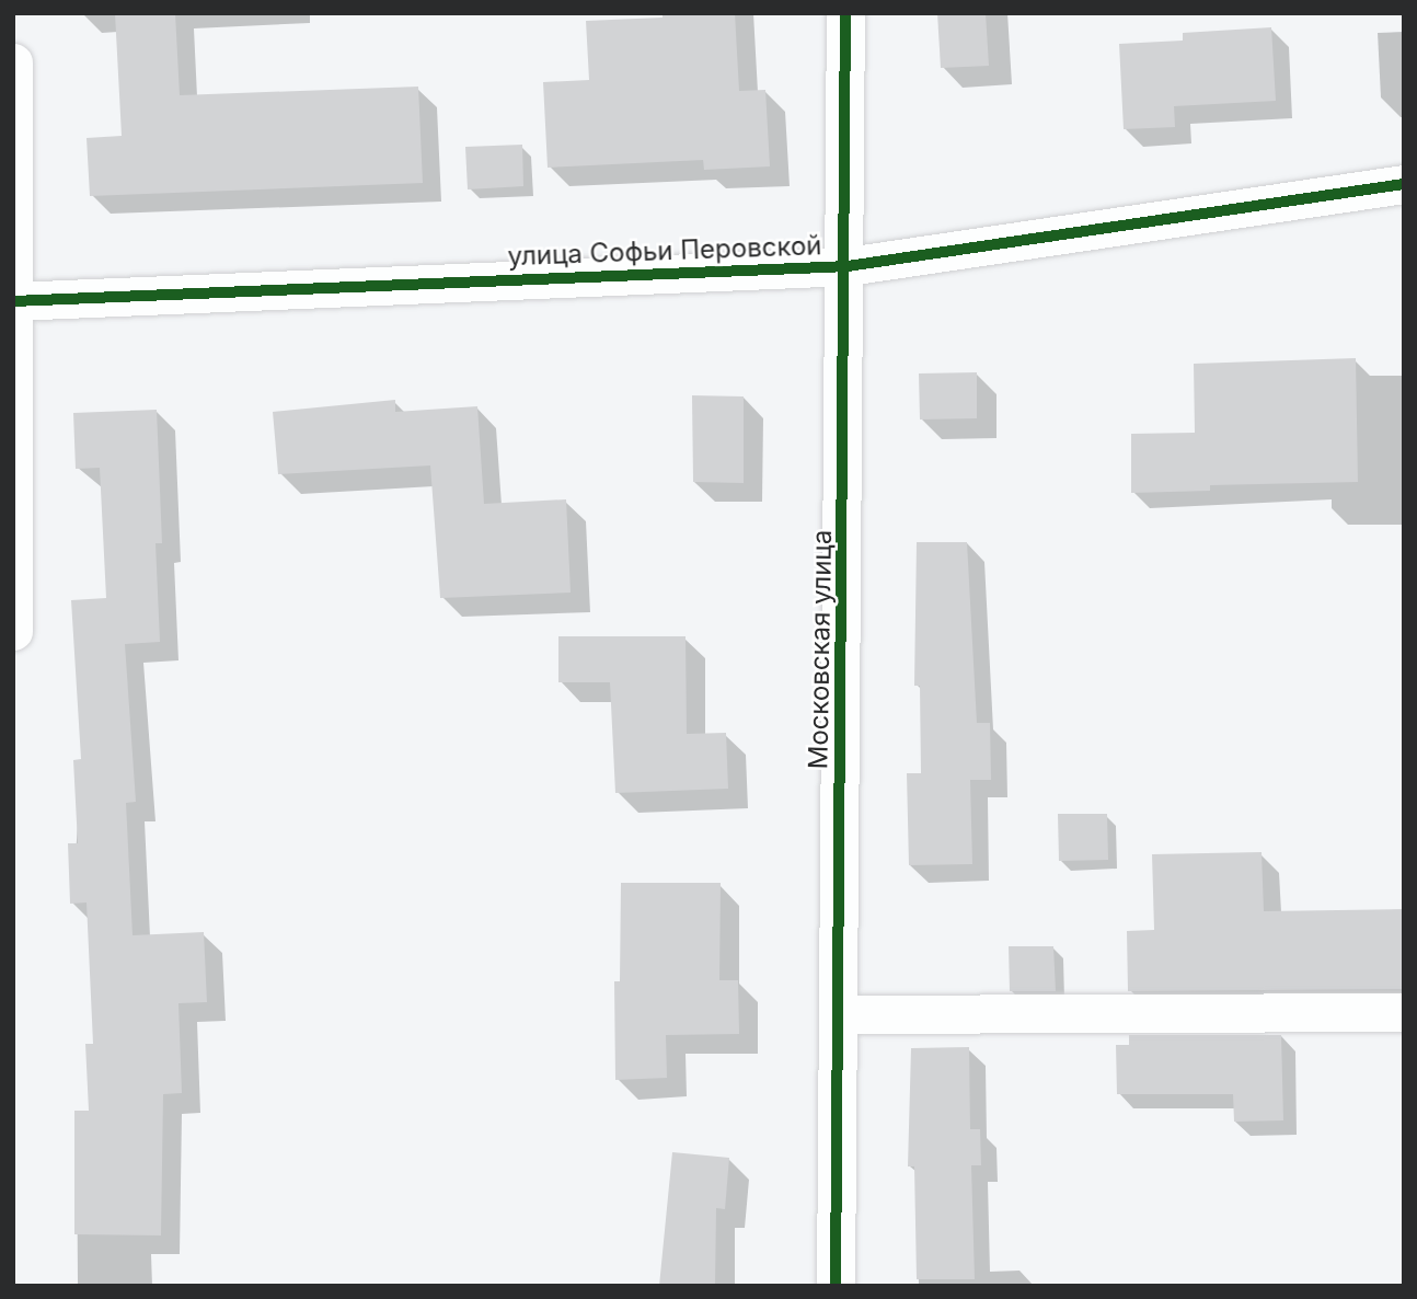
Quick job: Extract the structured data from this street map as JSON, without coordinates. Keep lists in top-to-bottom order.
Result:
{
  "streets": {
    "street": ["улица Софьи Перовской", "Московская улица"]
  },
  "crossings": [
    ["улица Софьи Перовской", "Московская улица"]
  ]
}
